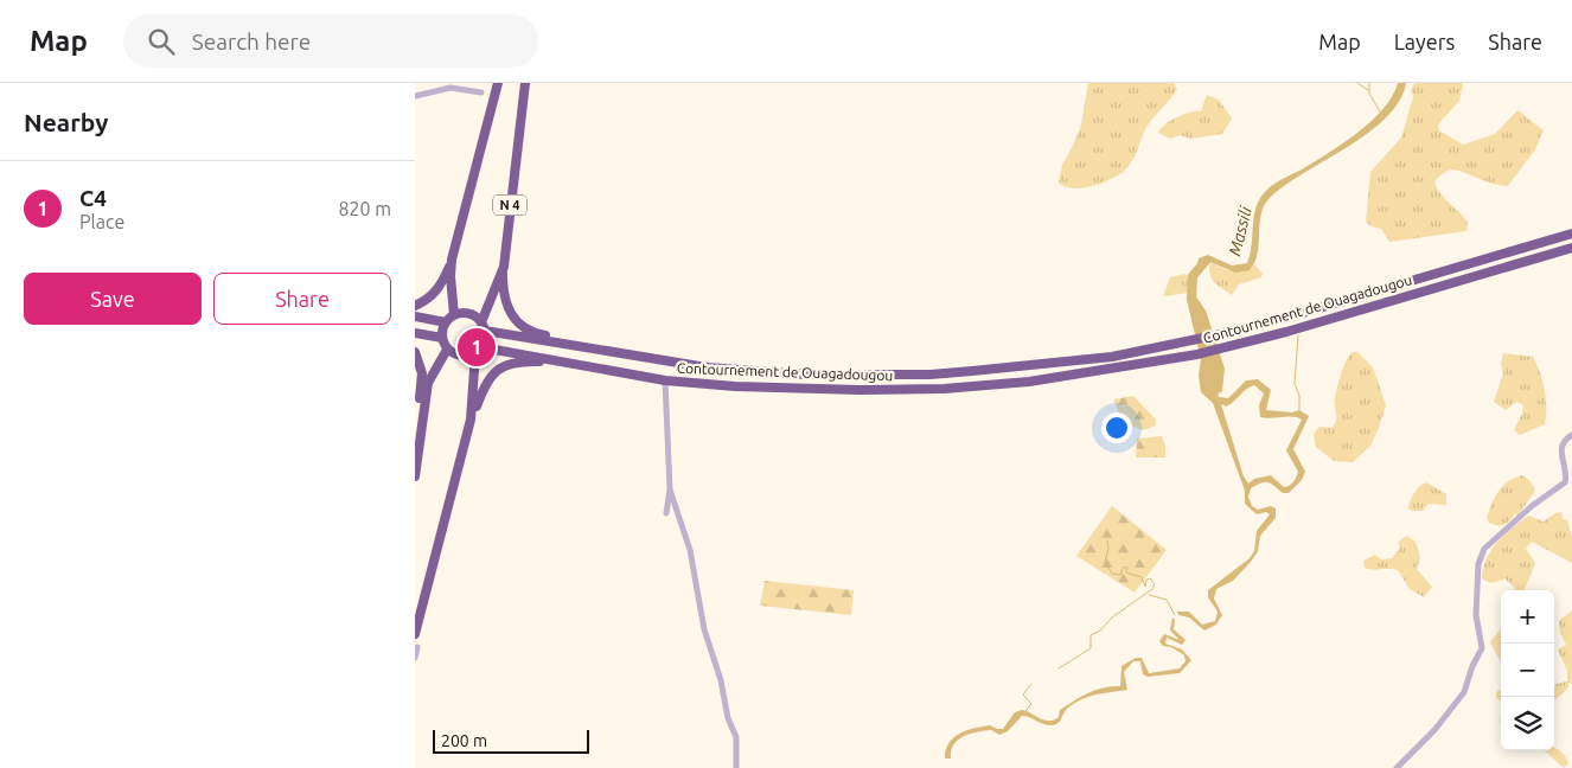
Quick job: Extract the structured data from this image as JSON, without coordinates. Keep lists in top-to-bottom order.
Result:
{
  "streets": {
    "highway": ["N 4", "Contournement de Ouagadougou"]
  },
  "crossings": [
    ["N 4", "Contournement de Ouagadougou"]
  ],
  "water": ["Massili"],
  "scale_bar": "200 m",
  "page": {
    "header": "Map",
    "search": "Search here",
    "nav": ["Map", "Layers", "Share"],
    "heading": "Nearby",
    "list": [
      {
        "mark": "1",
        "name": "C4",
        "note": "Place",
        "value": "820 m"
      }
    ],
    "buttons": ["Save", "Share"],
    "pins": "1",
    "map_buttons": ["+", "−"],
    "scale": "200 m"
  }
}
